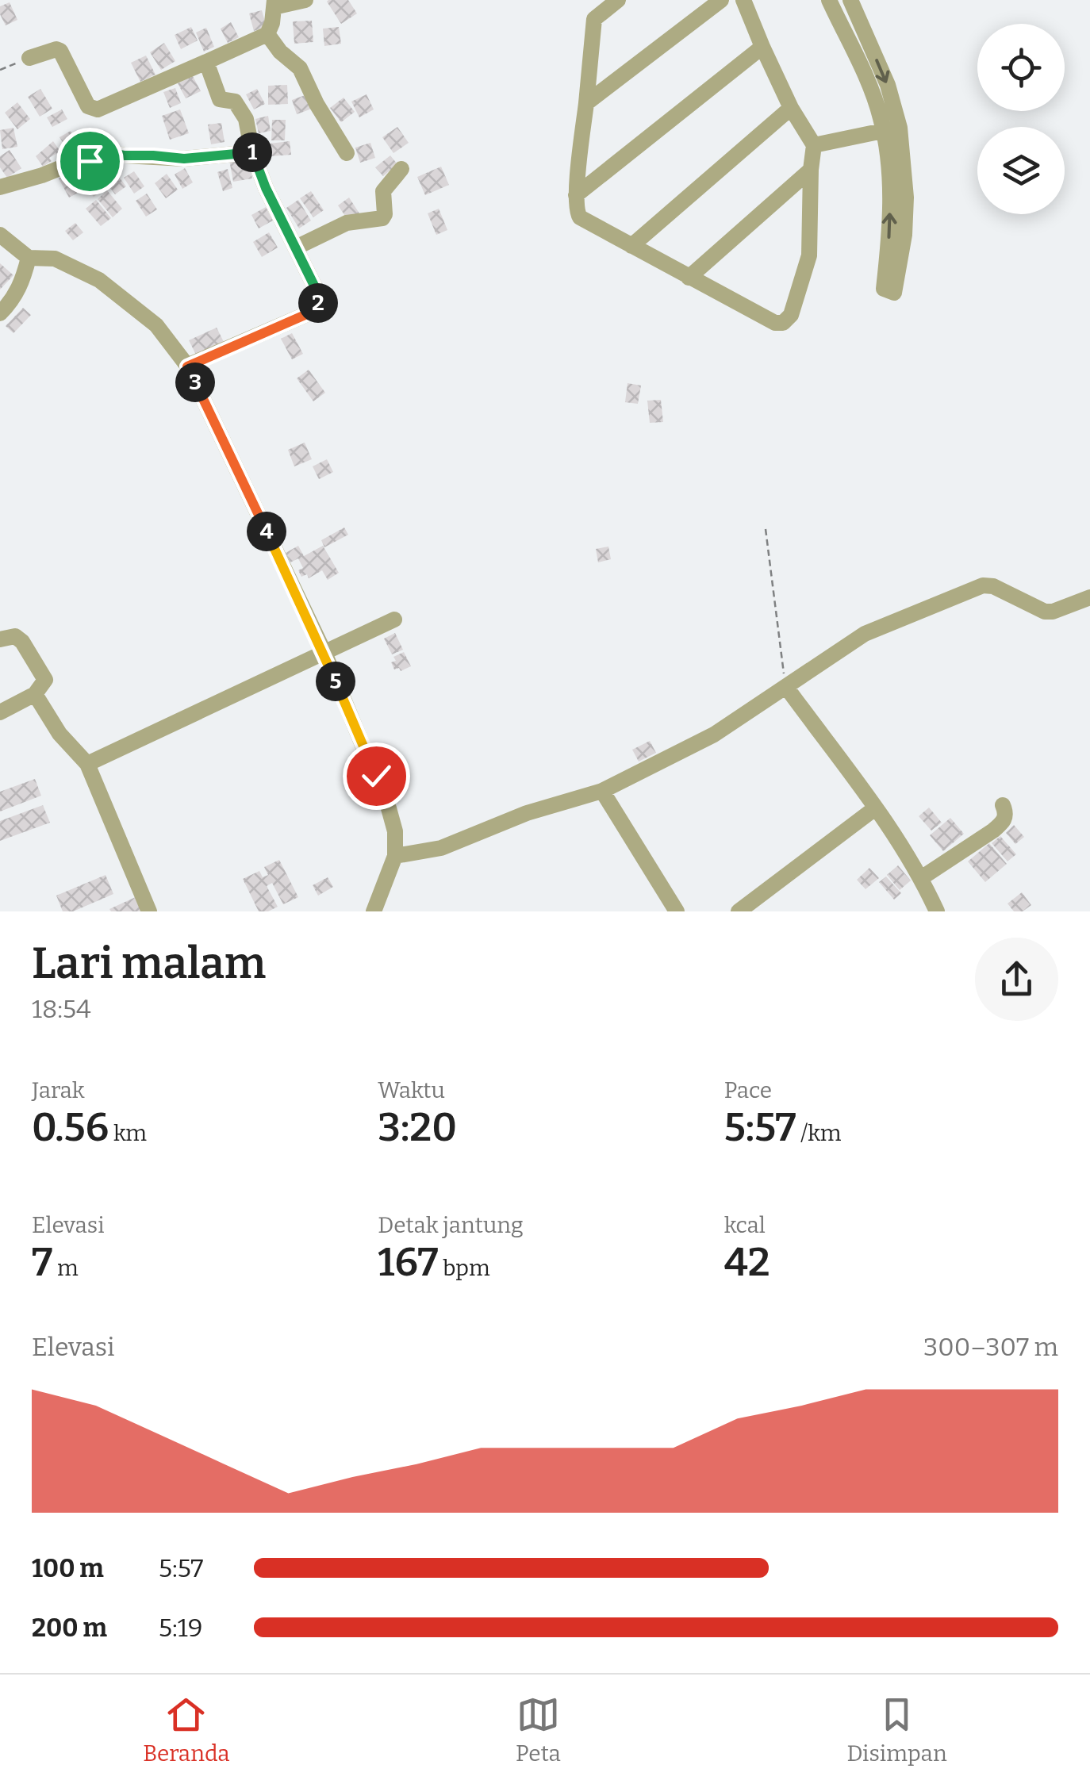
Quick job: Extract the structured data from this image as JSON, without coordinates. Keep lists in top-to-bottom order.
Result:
{
  "page": {
    "pins": [
      "1",
      "2",
      "3",
      "4",
      "5"
    ],
    "heading": ["Lari malam", "18:54"],
    "stats": [
      ["Jarak", "0.56 km"],
      ["Waktu", "3:20"],
      ["Pace", "5:57 /km"],
      ["Elevasi", "7 m"],
      ["Detak jantung", "167 bpm"],
      ["kcal", "42"]
    ],
    "chart": ["Elevasi", "300–307 m"],
    "list": [
      {
        "name": "100 m",
        "note": "5:57"
      },
      {
        "name": "200 m",
        "note": "5:19"
      }
    ],
    "tabs": ["Beranda", "Peta", "Disimpan"]
  }
}
